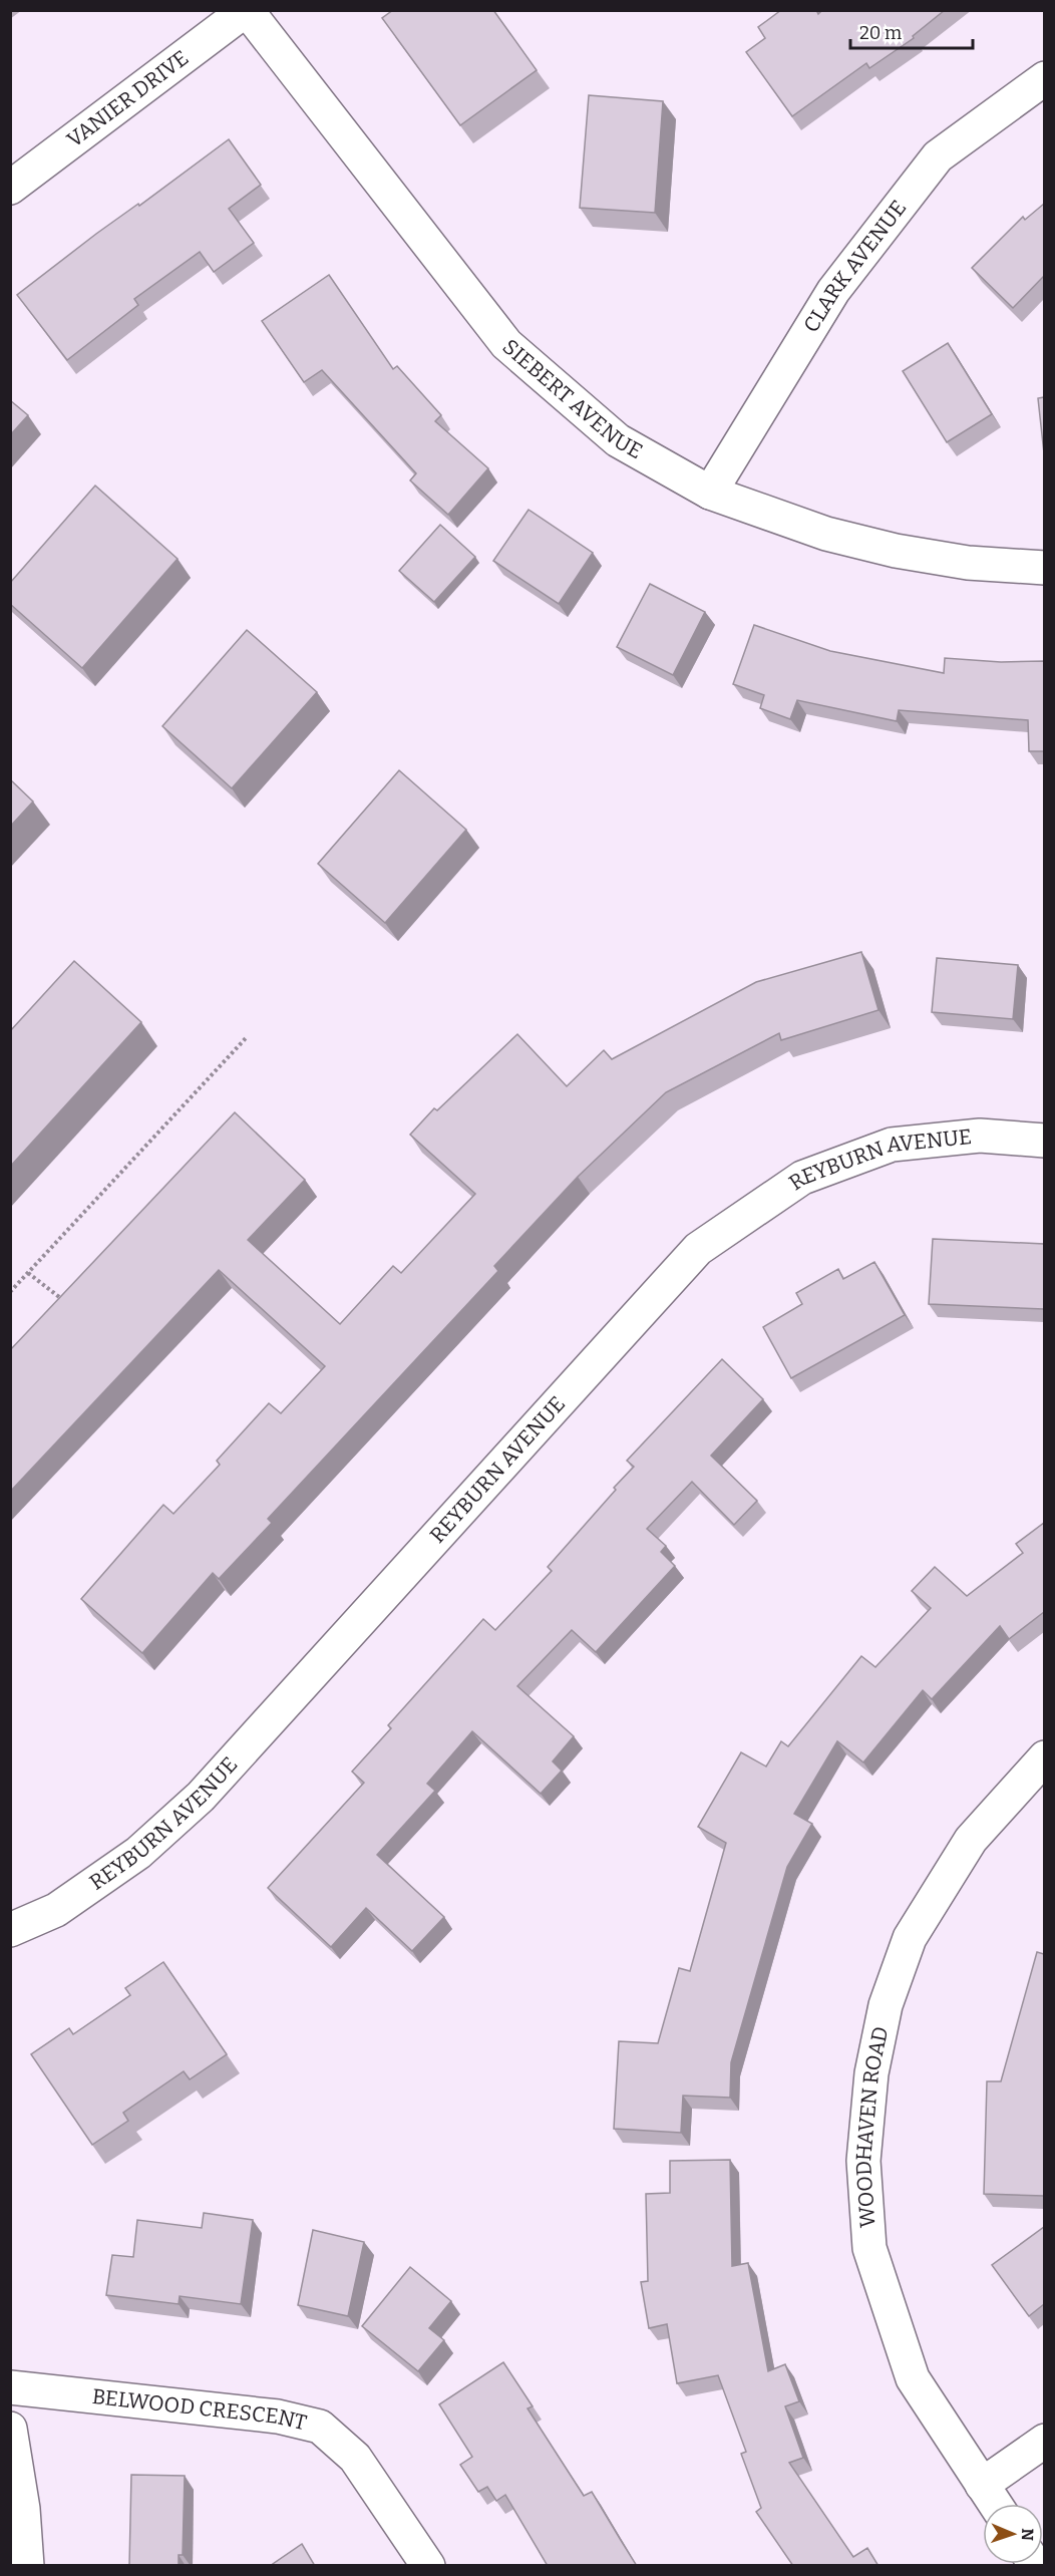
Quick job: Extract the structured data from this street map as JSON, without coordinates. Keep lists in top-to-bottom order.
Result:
{
  "streets": {
    "street": [
      "VANIER DRIVE",
      "CLARK AVENUE",
      "SIEBERT AVENUE",
      "REYBURN AVENUE",
      "WOODHAVEN ROAD",
      "BELWOOD CRESCENT"
    ]
  },
  "crossings": [
    ["VANIER DRIVE", "SIEBERT AVENUE"],
    ["CLARK AVENUE", "SIEBERT AVENUE"]
  ],
  "scale_bar": "20 m",
  "north": "right"
}
